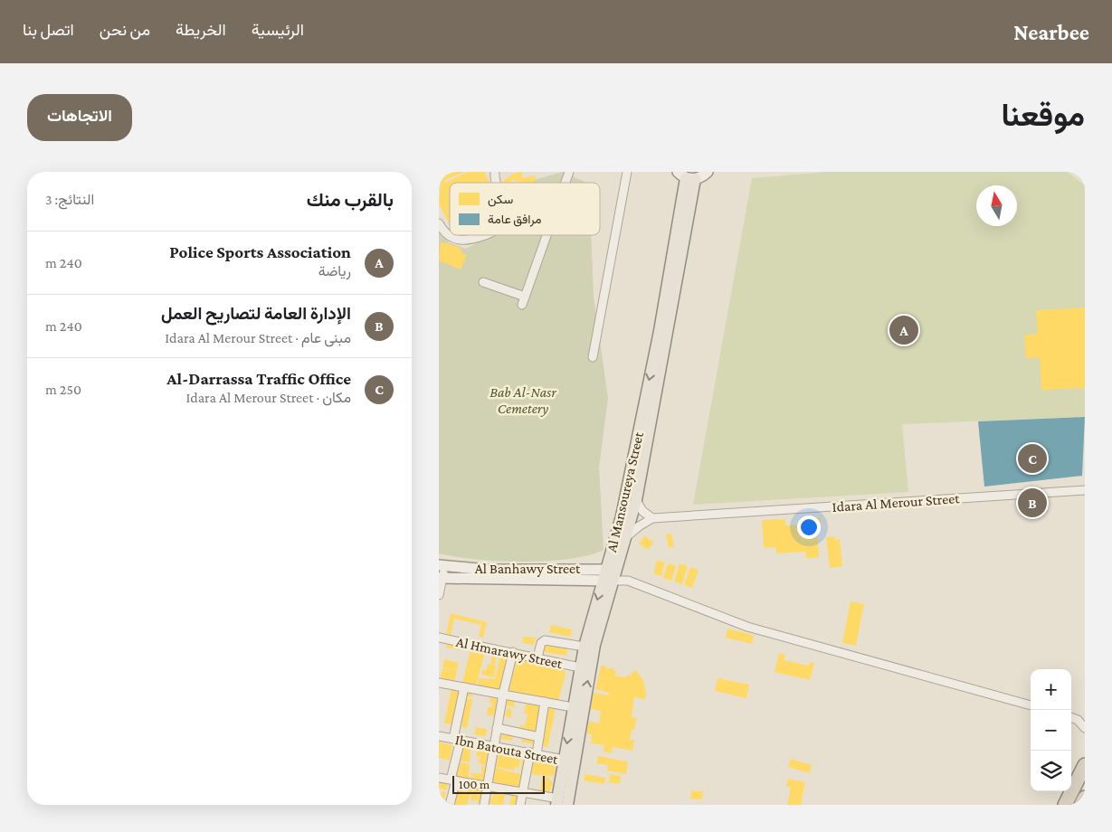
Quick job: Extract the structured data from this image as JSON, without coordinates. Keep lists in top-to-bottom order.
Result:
{
  "streets": {
    "main road": ["Al Mansoureya Street", "Al Banhawy Street"],
    "street": ["Idara Al Merour Street", "Al Hmarawy Street", "Ibn Batouta Street"]
  },
  "crossings": [
    ["Al Mansoureya Street", "Al Banhawy Street"],
    ["Al Mansoureya Street", "Al Hmarawy Street"],
    ["Al Mansoureya Street", "Ibn Batouta Street"]
  ],
  "parks": ["Bab Al-Nasr Cemetery"],
  "legend": ["سكن", "مرافق عامة"],
  "scale_bar": "100 m",
  "north": "top",
  "page": {
    "header": "Nearbee",
    "nav": [
      "الرئيسية",
      "الخريطة",
      "من نحن",
      "اتصل بنا"
    ],
    "title": "موقعنا",
    "buttons": "الاتجاهات",
    "heading": ["بالقرب منك", "النتائج: 3"],
    "list": [
      {
        "mark": "A",
        "name": "Police Sports Association",
        "note": "رياضة",
        "value": "240 m"
      },
      {
        "mark": "B",
        "name": "الإدارة العامة لتصاريح العمل",
        "note": "مبنى عام · Idara Al Merour Street",
        "value": "240 m"
      },
      {
        "mark": "C",
        "name": "Al-Darrassa Traffic Office",
        "note": "مكان · Idara Al Merour Street",
        "value": "250 m"
      }
    ],
    "pins": ["A", "C", "B"],
    "map_buttons": ["+", "−"],
    "scale": "100 m"
  }
}
